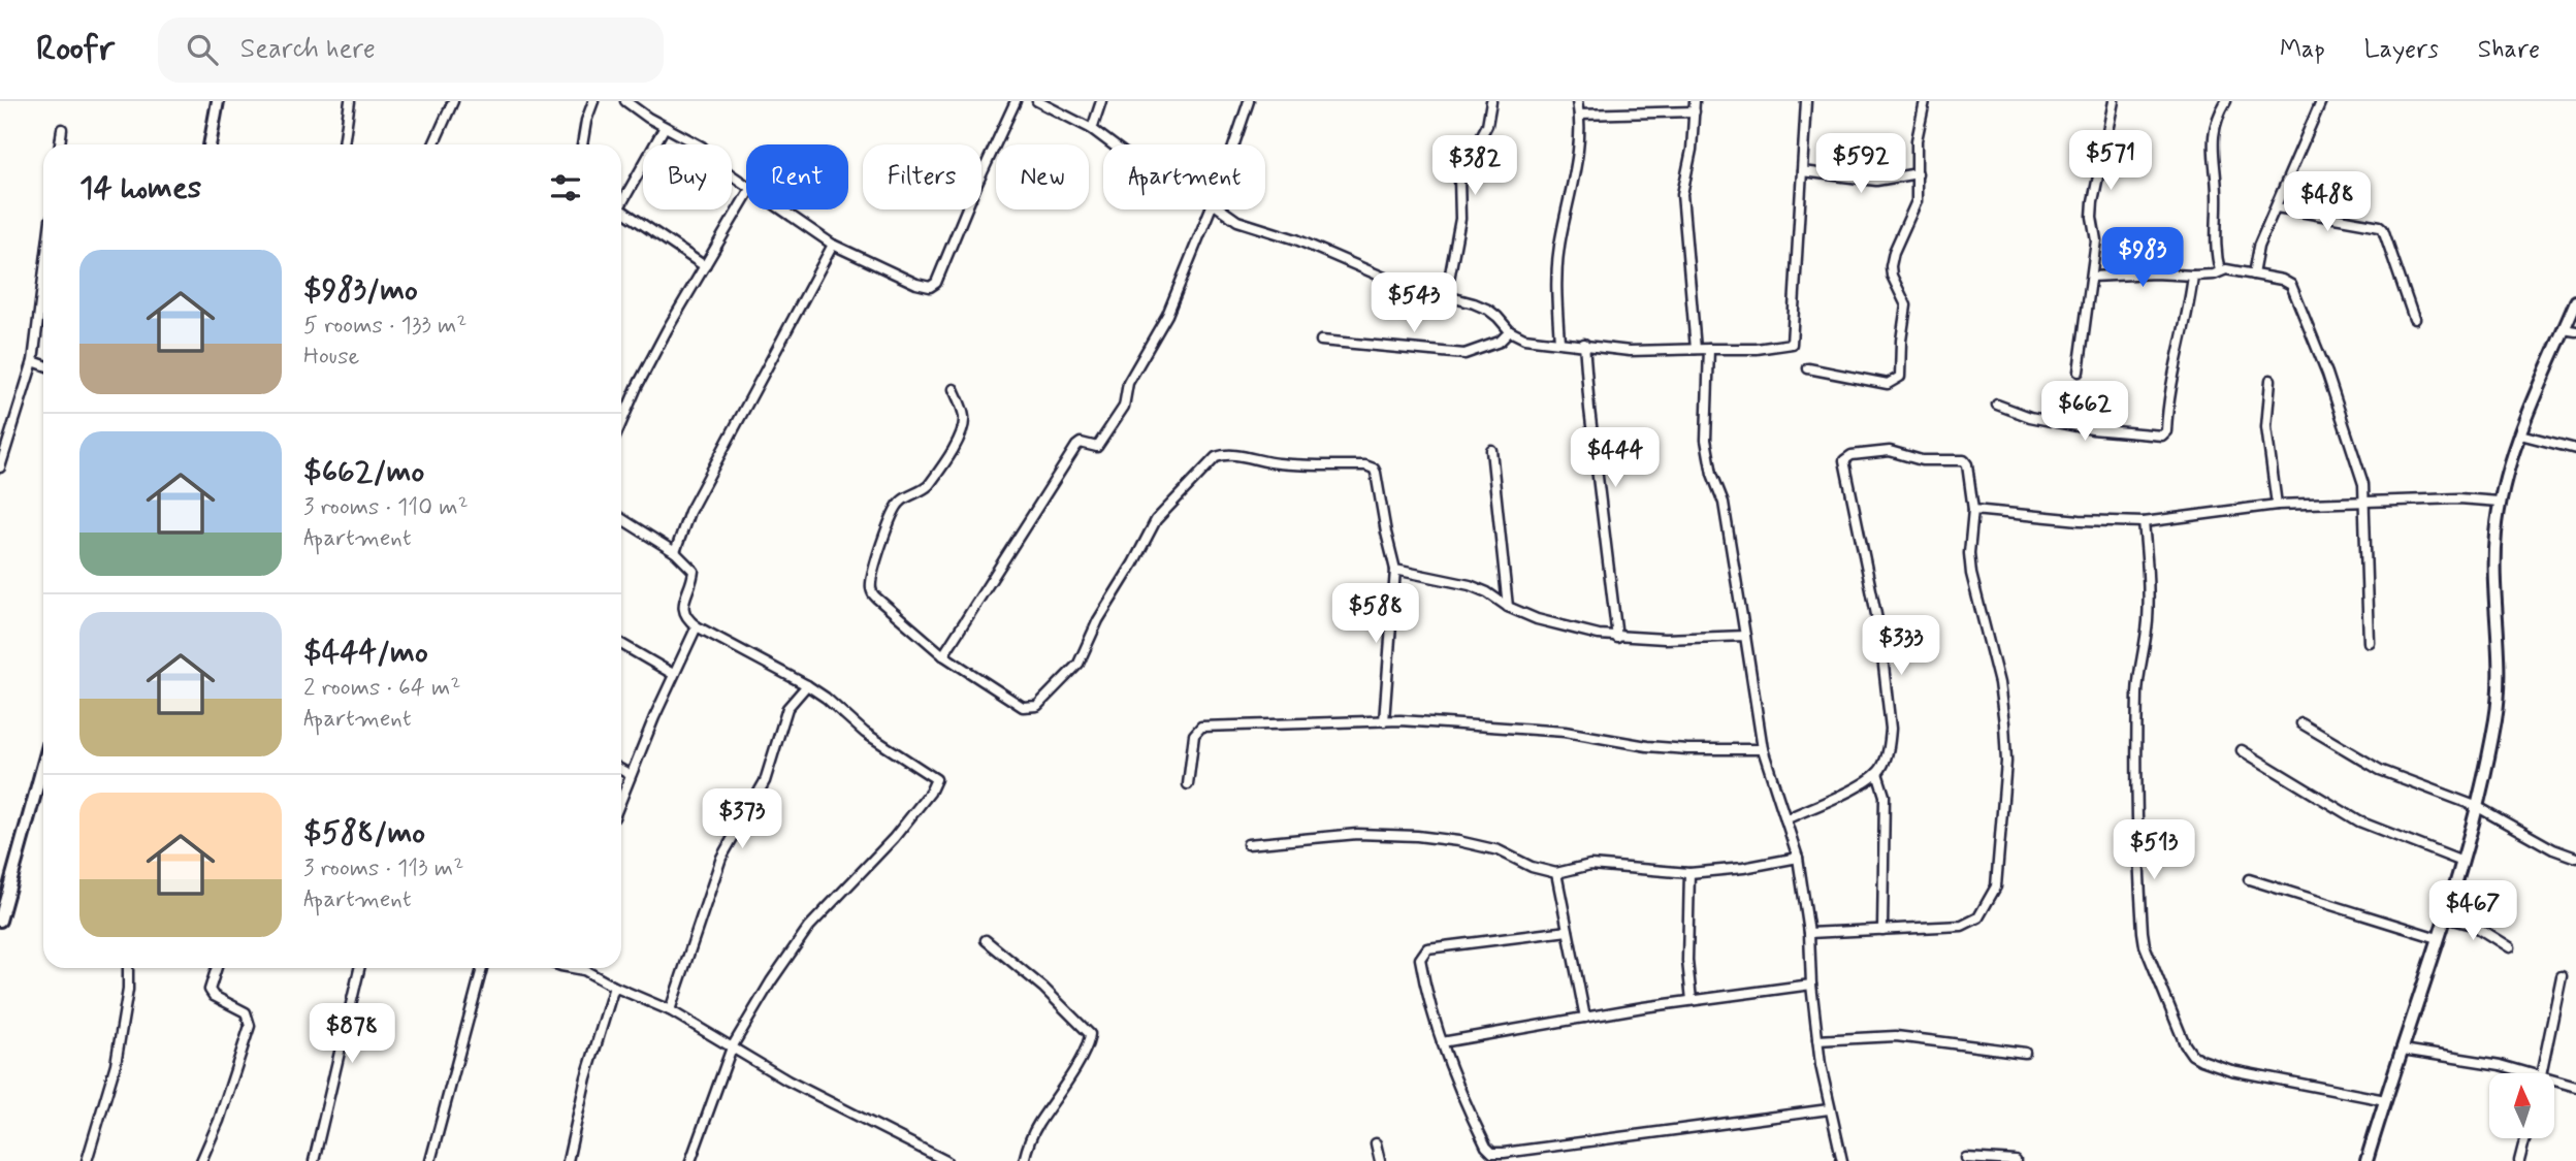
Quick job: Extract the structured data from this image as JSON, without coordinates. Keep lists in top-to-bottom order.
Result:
{
  "north": "top",
  "page": {
    "header": "Roofr",
    "search": "Search here",
    "nav": ["Map", "Layers", "Share"],
    "price": [
      "$571",
      "$592",
      "$382",
      "$488",
      "$983",
      "$543",
      "$662",
      "$444",
      "$588",
      "$333",
      "$373",
      "$513",
      "$467",
      "$878"
    ],
    "chip": [
      "Buy",
      "Rent",
      "Filters",
      "New",
      "Apartment"
    ],
    "heading": "14 homes",
    "list": [
      {
        "name": "$983/mo",
        "note": "5 rooms · 133 m² · House"
      },
      {
        "name": "$662/mo",
        "note": "3 rooms · 110 m² · Apartment"
      },
      {
        "name": "$444/mo",
        "note": "2 rooms · 64 m² · Apartment"
      },
      {
        "name": "$588/mo",
        "note": "3 rooms · 113 m² · Apartment"
      }
    ]
  }
}
